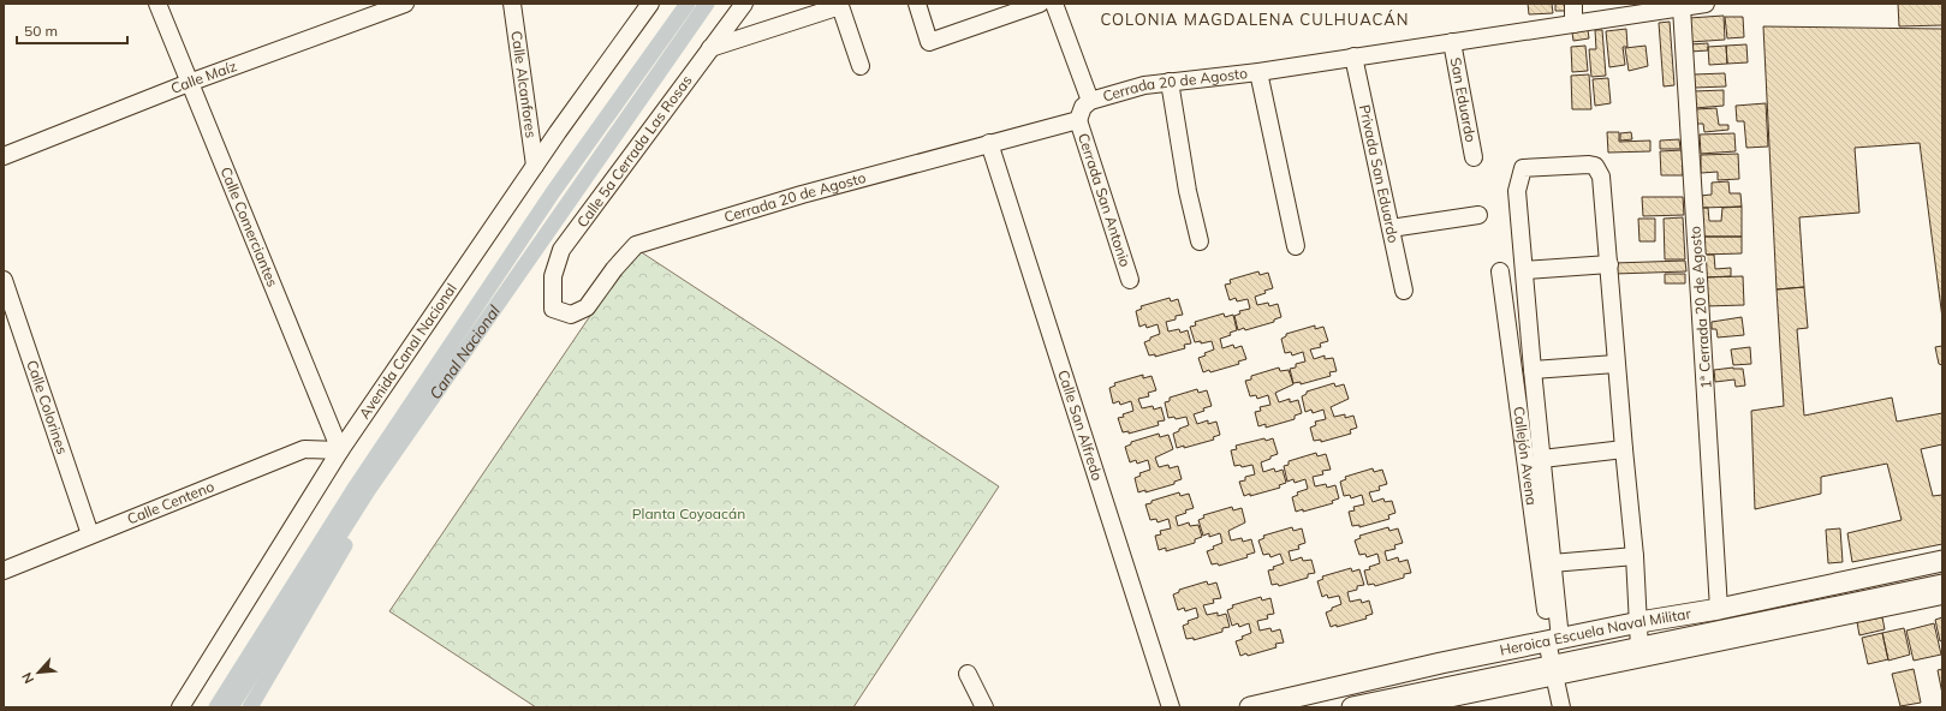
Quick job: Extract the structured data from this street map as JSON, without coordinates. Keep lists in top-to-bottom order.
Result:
{
  "streets": {
    "main road": ["Heroica Escuela Naval Militar"],
    "street": [
      "Calle Maíz",
      "Calle Alcanfores",
      "Cerrada 20 de Agosto",
      "San Eduardo",
      "Calle 5a Cerrada Las Rosas",
      "Privada San Eduardo",
      "Cerrada San Antonio",
      "Calle Comerciantes",
      "1ª Cerrada 20 de Agosto",
      "Avenida Canal Nacional",
      "Calle Colorines",
      "Calle San Alfredo",
      "Callejón Avena",
      "Calle Centeno"
    ]
  },
  "crossings": [
    ["Calle Maíz", "Calle Comerciantes"],
    ["Calle Alcanfores", "Avenida Canal Nacional"],
    ["Cerrada 20 de Agosto", "San Eduardo"],
    ["Cerrada 20 de Agosto", "Calle 5a Cerrada Las Rosas"],
    ["Cerrada 20 de Agosto", "Privada San Eduardo"],
    ["Cerrada 20 de Agosto", "Cerrada San Antonio"],
    ["Cerrada 20 de Agosto", "1ª Cerrada 20 de Agosto"],
    ["Cerrada 20 de Agosto", "Calle San Alfredo"],
    ["Calle Comerciantes", "Avenida Canal Nacional"],
    ["Calle Comerciantes", "Calle Centeno"],
    ["1ª Cerrada 20 de Agosto", "Heroica Escuela Naval Militar"],
    ["Avenida Canal Nacional", "Calle Centeno"],
    ["Calle Colorines", "Calle Centeno"],
    ["Callejón Avena", "Heroica Escuela Naval Militar"]
  ],
  "districts": ["COLONIA MAGDALENA CULHUACÁN"],
  "water": ["Canal Nacional"],
  "parks": ["Planta Coyoacán"],
  "scale_bar": "50 m",
  "north": "bottom left"
}
